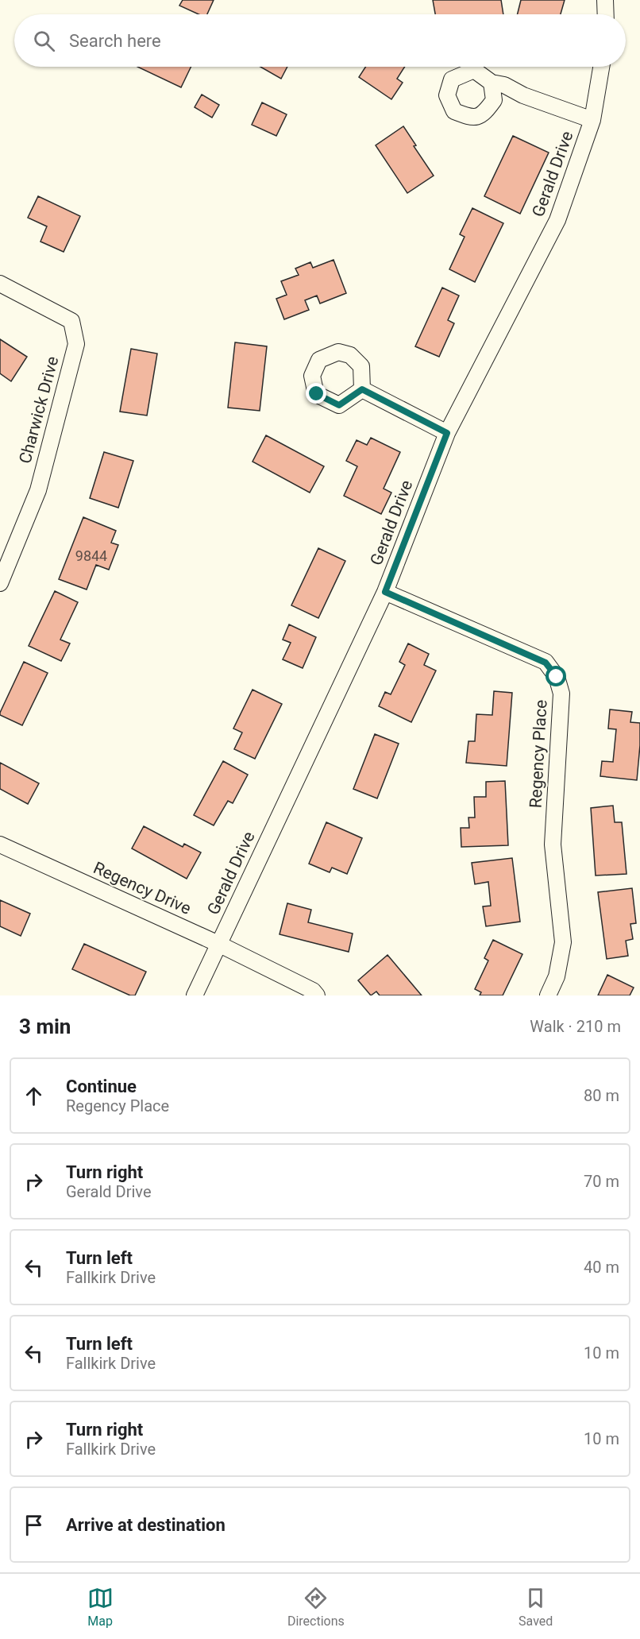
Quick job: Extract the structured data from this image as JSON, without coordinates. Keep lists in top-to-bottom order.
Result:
{
  "streets": {
    "street": [
      "Gerald Drive",
      "Charwick Drive",
      "Regency Place",
      "Regency Drive"
    ]
  },
  "crossings": [
    ["Gerald Drive", "Regency Place"],
    ["Gerald Drive", "Regency Drive"]
  ],
  "house_numbers": ["9844"],
  "page": {
    "search": "Search here",
    "heading": ["3 min", "Walk · 210 m"],
    "list": [
      ["Continue", "Regency Place", "80 m"],
      ["Turn right", "Gerald Drive", "70 m"],
      ["Turn left", "Fallkirk Drive", "40 m"],
      ["Turn left", "Fallkirk Drive", "10 m"],
      ["Turn right", "Fallkirk Drive", "10 m"],
      "Arrive at destination"
    ],
    "nav": ["Map", "Directions", "Saved"]
  }
}
